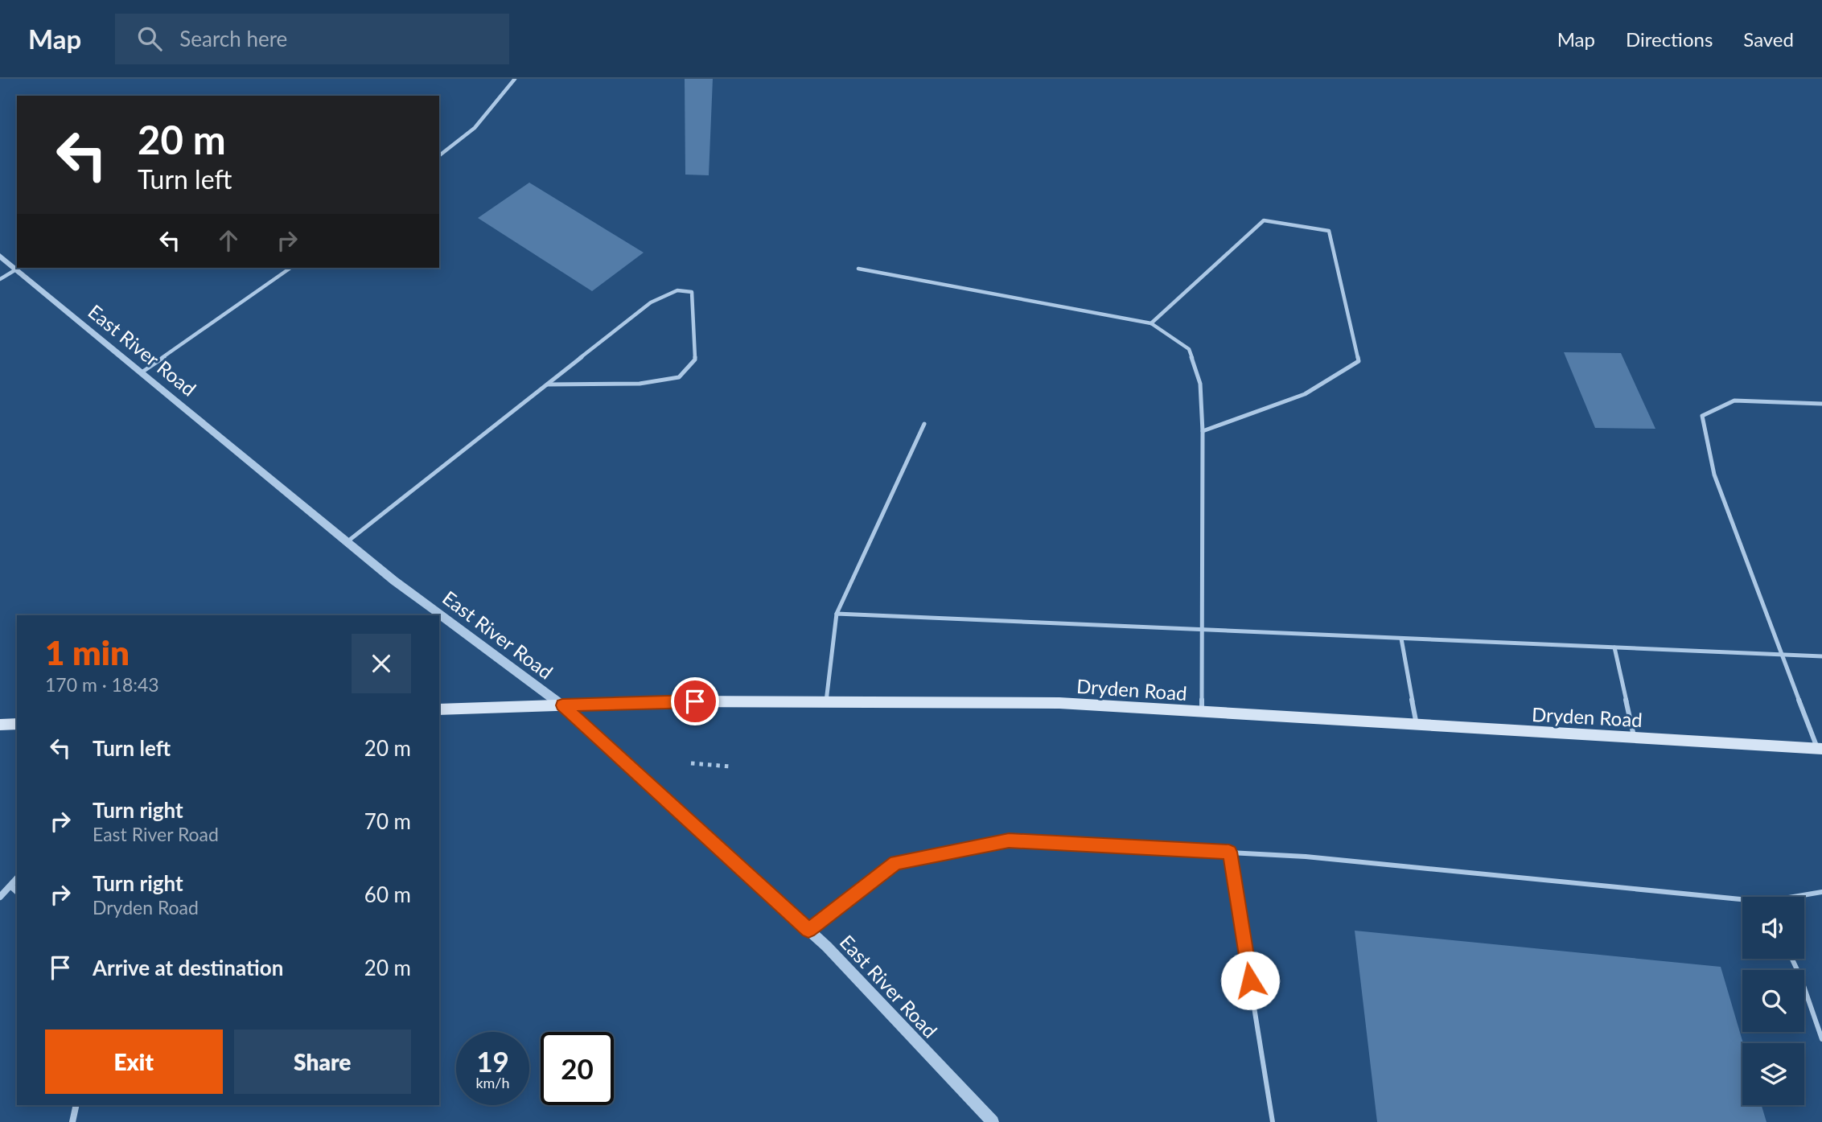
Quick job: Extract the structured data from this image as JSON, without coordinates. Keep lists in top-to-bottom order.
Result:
{
  "streets": {
    "main road": ["Dryden Road"],
    "street": ["East River Road"]
  },
  "crossings": [
    ["East River Road", "Dryden Road"]
  ],
  "page": {
    "header": "Map",
    "search": "Search here",
    "nav": ["Map", "Directions", "Saved"],
    "turn": ["20 m", "Turn left"],
    "heading": ["1 min", "170 m · 18:43"],
    "list": [
      {
        "name": "Turn left",
        "value": "20 m"
      },
      {
        "name": "Turn right",
        "note": "East River Road",
        "value": "70 m"
      },
      {
        "name": "Turn right",
        "note": "Dryden Road",
        "value": "60 m"
      },
      {
        "name": "Arrive at destination",
        "value": "20 m"
      }
    ],
    "buttons": ["Exit", "Share"],
    "speed": "19 km/h",
    "limit": "20"
  }
}
